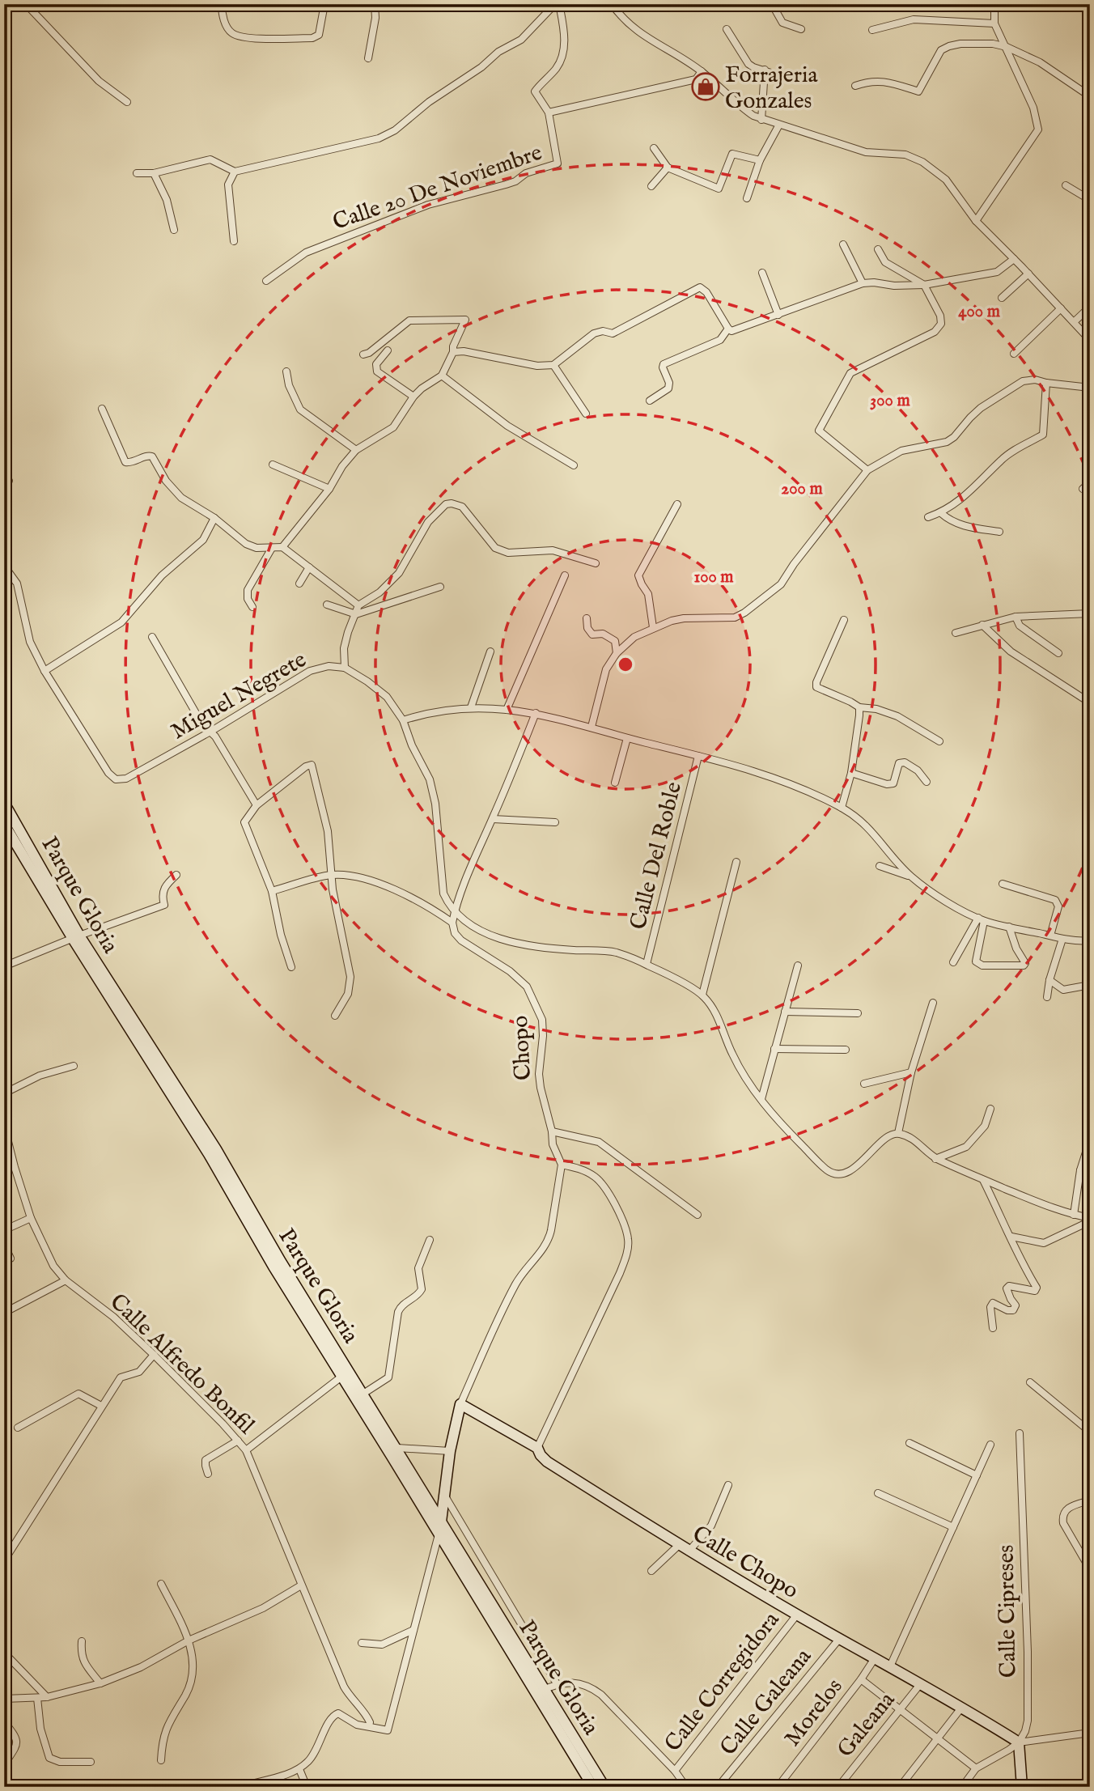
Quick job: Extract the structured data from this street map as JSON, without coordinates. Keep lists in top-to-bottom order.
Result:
{
  "streets": {
    "main road": ["Parque Gloria", "Calle Chopo", "Calle Cipreses"],
    "street": [
      "Calle 20 De Noviembre",
      "Miguel Negrete",
      "Calle Del Roble",
      "Chopo",
      "Calle Alfredo Bonfil",
      "Calle Corregidora",
      "Calle Galeana",
      "Morelos",
      "Galeana"
    ]
  },
  "crossings": [
    ["Chopo", "Calle Chopo"],
    ["Calle Chopo", "Calle Cipreses"],
    ["Calle Chopo", "Calle Corregidora"],
    ["Calle Chopo", "Calle Galeana"],
    ["Calle Chopo", "Morelos"],
    ["Calle Chopo", "Galeana"]
  ],
  "places": {
    "shop": ["Forrajeria Gonzales"]
  },
  "rings": [
    "400 m",
    "300 m",
    "200 m",
    "100 m"
  ]
}
